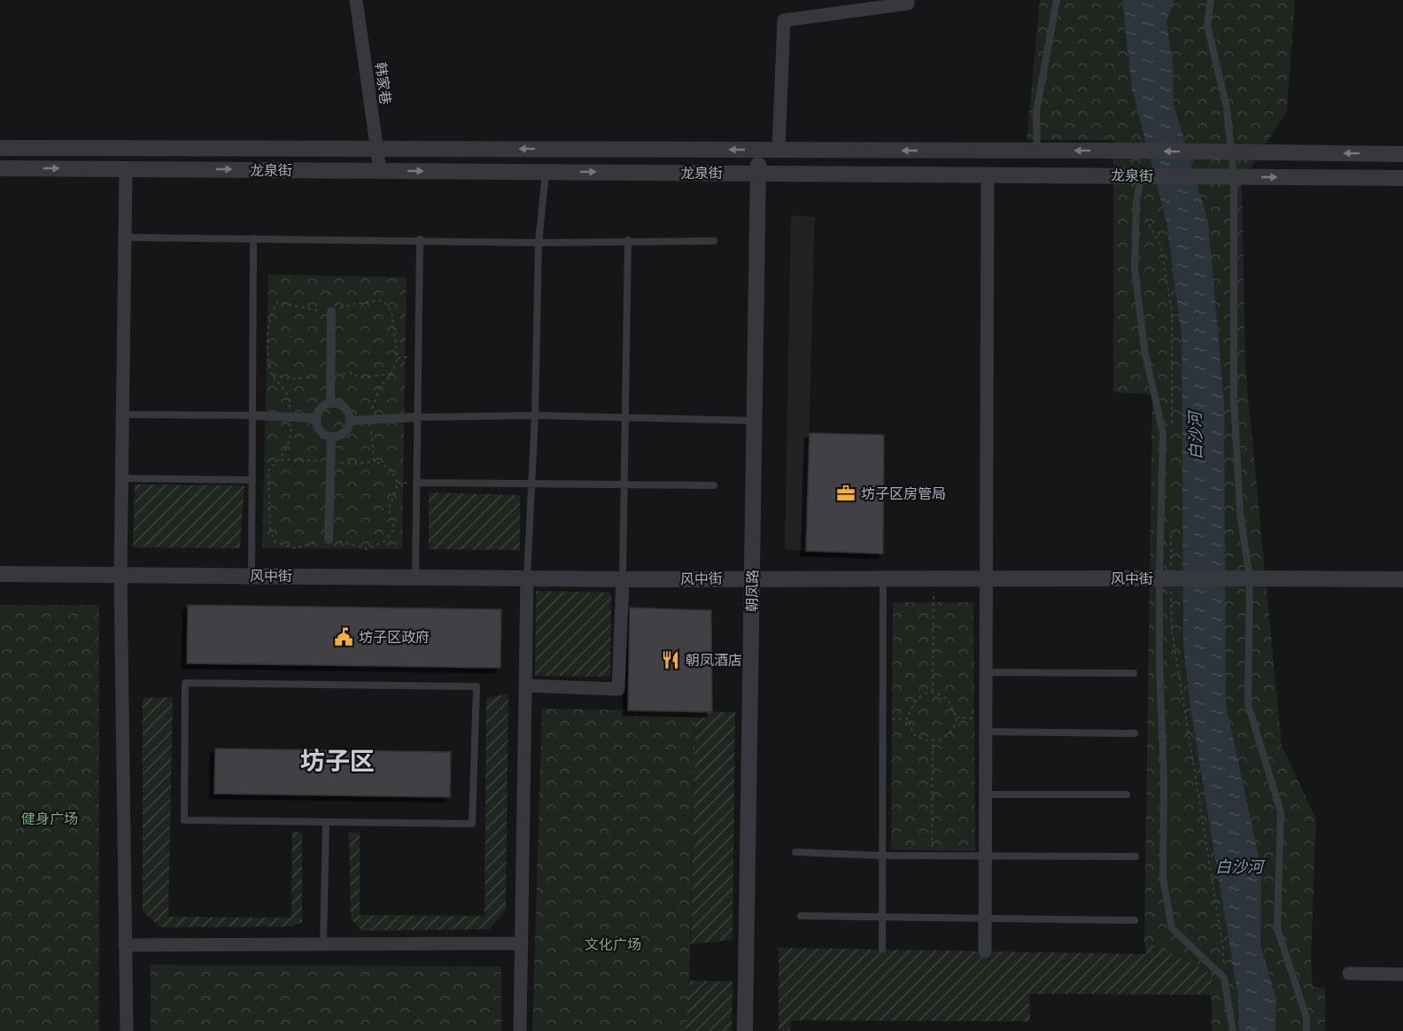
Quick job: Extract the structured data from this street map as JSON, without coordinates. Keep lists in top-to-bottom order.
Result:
{
  "streets": {
    "street": [
      "韩家巷",
      "龙泉街",
      "风中街",
      "朝凤路"
    ]
  },
  "crossings": [
    ["韩家巷", "龙泉街"],
    ["龙泉街", "朝凤路"],
    ["风中街", "朝凤路"]
  ],
  "districts": ["坊子区"],
  "water": ["白沙河"],
  "parks": ["健身广场", "文化广场"],
  "places": {
    "office": ["坊子区房管局"],
    "public building": ["坊子区政府"],
    "restaurant": ["朝凤酒店"]
  }
}
